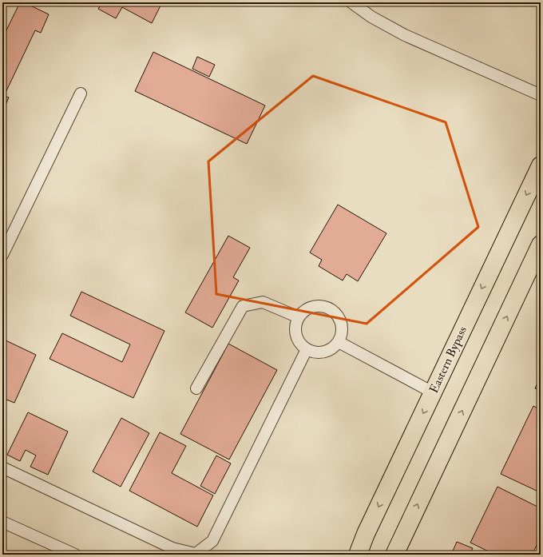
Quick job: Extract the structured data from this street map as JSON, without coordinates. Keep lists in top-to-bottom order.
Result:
{
  "streets": {
    "highway": ["Eastern Bypass"]
  }
}
